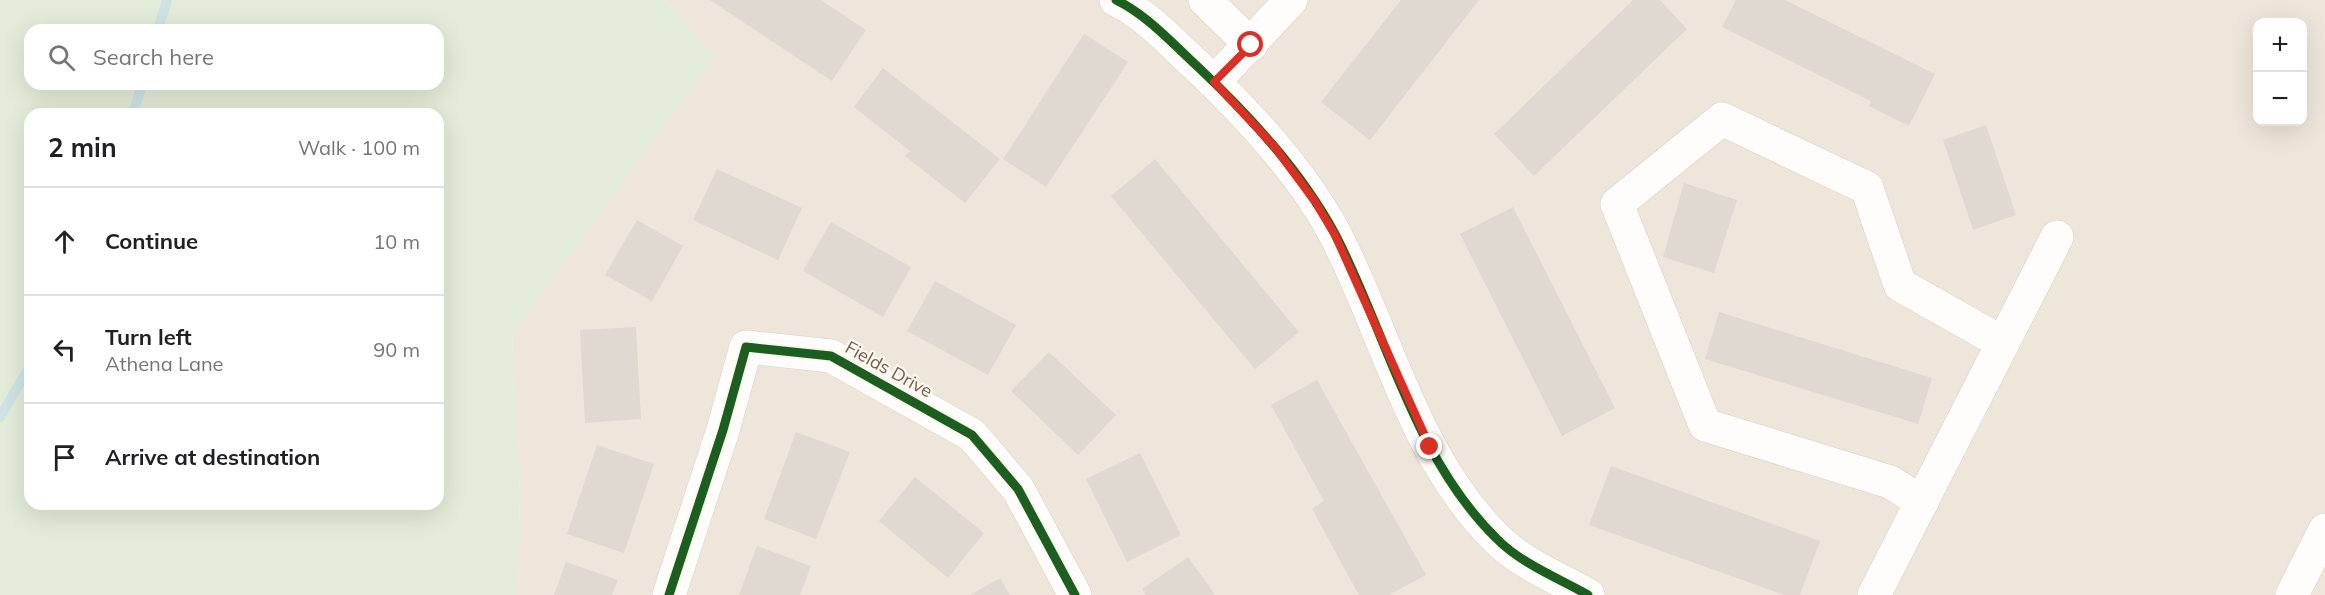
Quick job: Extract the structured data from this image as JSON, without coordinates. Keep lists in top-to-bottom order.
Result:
{
  "streets": {
    "street": ["Fields Drive"]
  },
  "page": {
    "map_buttons": ["+", "−"],
    "search": "Search here",
    "heading": ["2 min", "Walk · 100 m"],
    "list": [
      ["Continue", "10 m"],
      ["Turn left", "Athena Lane", "90 m"],
      "Arrive at destination"
    ]
  }
}
